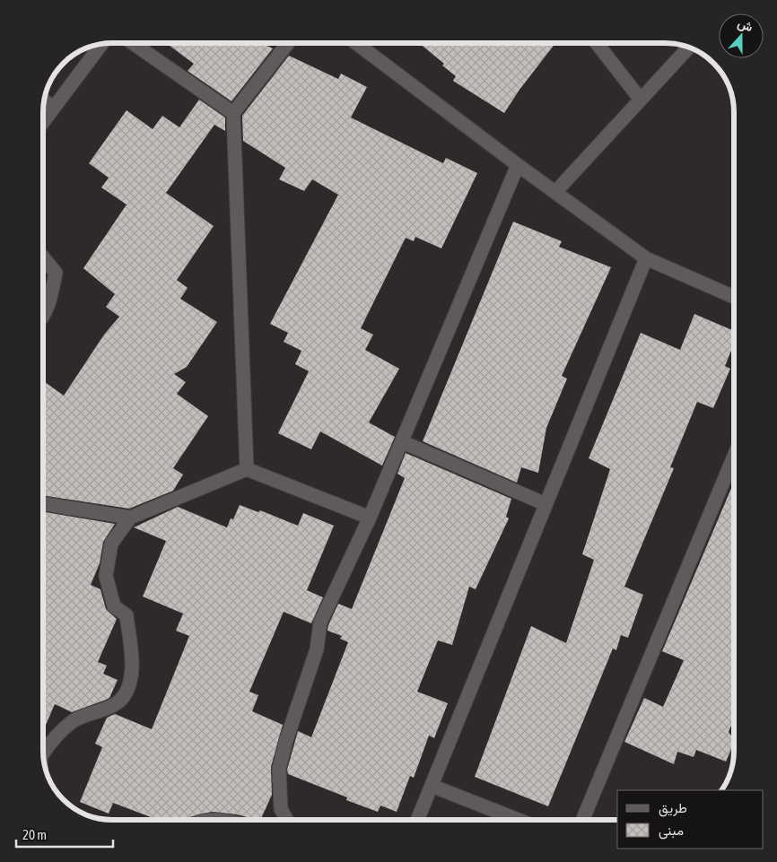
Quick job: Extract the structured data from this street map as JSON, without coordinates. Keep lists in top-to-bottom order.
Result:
{
  "legend": ["طريق", "مبنى"],
  "scale_bar": "20 m",
  "north": "top"
}
